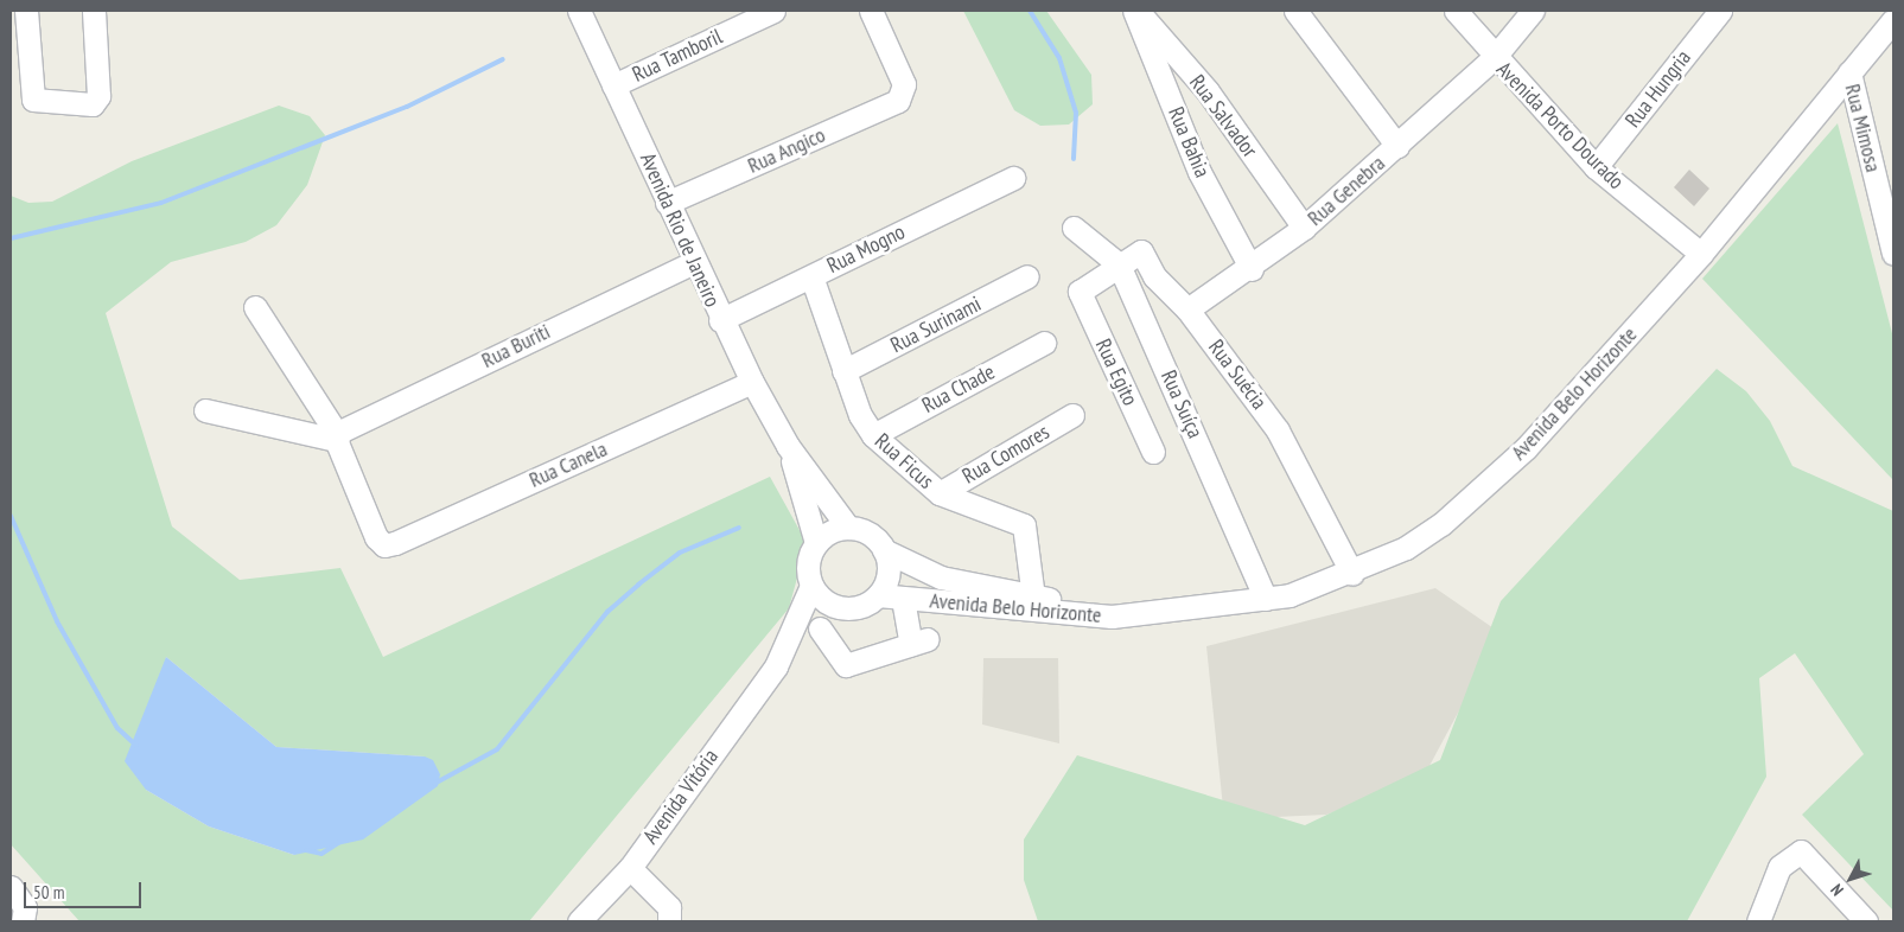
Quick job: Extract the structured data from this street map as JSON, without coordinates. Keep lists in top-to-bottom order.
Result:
{
  "streets": {
    "street": [
      "Rua Tamboril",
      "Rua Hungria",
      "Rua Salvador",
      "Avenida Porto Dourado",
      "Rua Mimosa",
      "Rua Bahia",
      "Rua Angico",
      "Rua Genebra",
      "Avenida Rio de Janeiro",
      "Rua Mogno",
      "Rua Surinami",
      "Rua Buriti",
      "Rua Egito",
      "Rua Suécia",
      "Rua Chade",
      "Avenida Belo Horizonte",
      "Rua Suíça",
      "Rua Comores",
      "Rua Ficus",
      "Rua Canela",
      "Avenida Vitória"
    ]
  },
  "crossings": [
    ["Rua Tamboril", "Avenida Rio de Janeiro"],
    ["Rua Hungria", "Avenida Porto Dourado"],
    ["Rua Salvador", "Rua Bahia"],
    ["Rua Salvador", "Rua Genebra"],
    ["Avenida Porto Dourado", "Rua Genebra"],
    ["Avenida Porto Dourado", "Avenida Belo Horizonte"],
    ["Rua Mimosa", "Avenida Belo Horizonte"],
    ["Rua Bahia", "Rua Genebra"],
    ["Rua Angico", "Avenida Rio de Janeiro"],
    ["Rua Genebra", "Rua Suécia"],
    ["Avenida Rio de Janeiro", "Rua Mogno"],
    ["Avenida Rio de Janeiro", "Rua Buriti"],
    ["Avenida Rio de Janeiro", "Avenida Belo Horizonte"],
    ["Avenida Rio de Janeiro", "Rua Canela"],
    ["Avenida Rio de Janeiro", "Avenida Vitória"],
    ["Rua Mogno", "Rua Ficus"],
    ["Rua Surinami", "Rua Ficus"],
    ["Rua Buriti", "Rua Canela"],
    ["Rua Egito", "Rua Suécia"],
    ["Rua Suécia", "Avenida Belo Horizonte"],
    ["Rua Suécia", "Rua Suíça"],
    ["Rua Chade", "Rua Ficus"],
    ["Avenida Belo Horizonte", "Rua Suíça"],
    ["Avenida Belo Horizonte", "Rua Ficus"],
    ["Avenida Belo Horizonte", "Avenida Vitória"],
    ["Rua Comores", "Rua Ficus"]
  ],
  "scale_bar": "50 m",
  "north": "bottom left"
}
